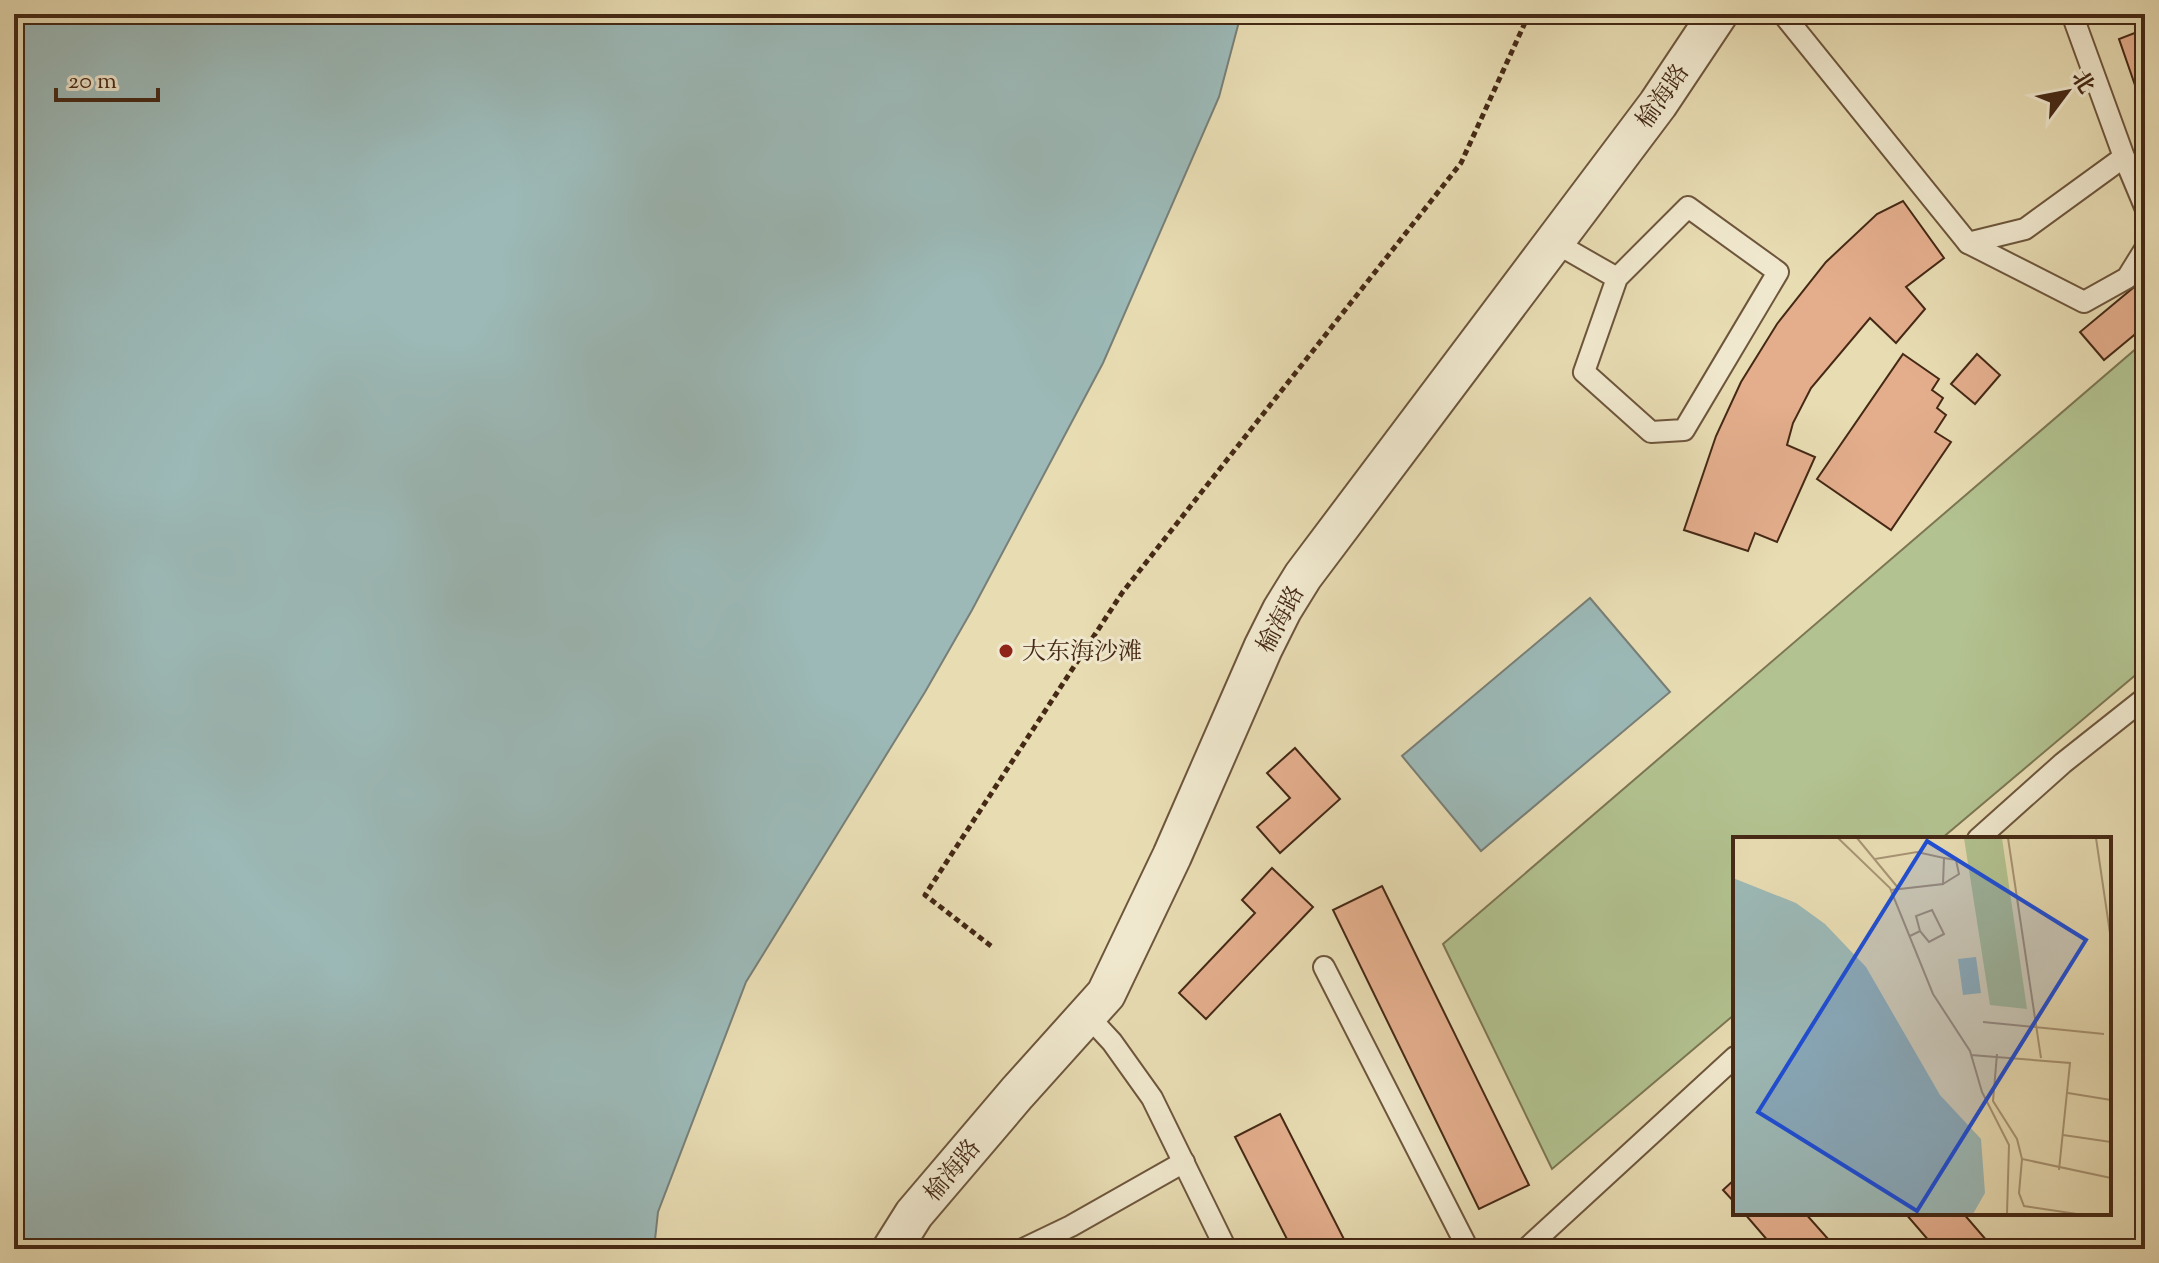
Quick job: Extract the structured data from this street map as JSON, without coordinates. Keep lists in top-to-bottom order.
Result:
{
  "streets": {
    "street": ["榆海路"]
  },
  "places": ["大东海沙滩"],
  "scale_bar": "20 m",
  "north": "top right"
}
